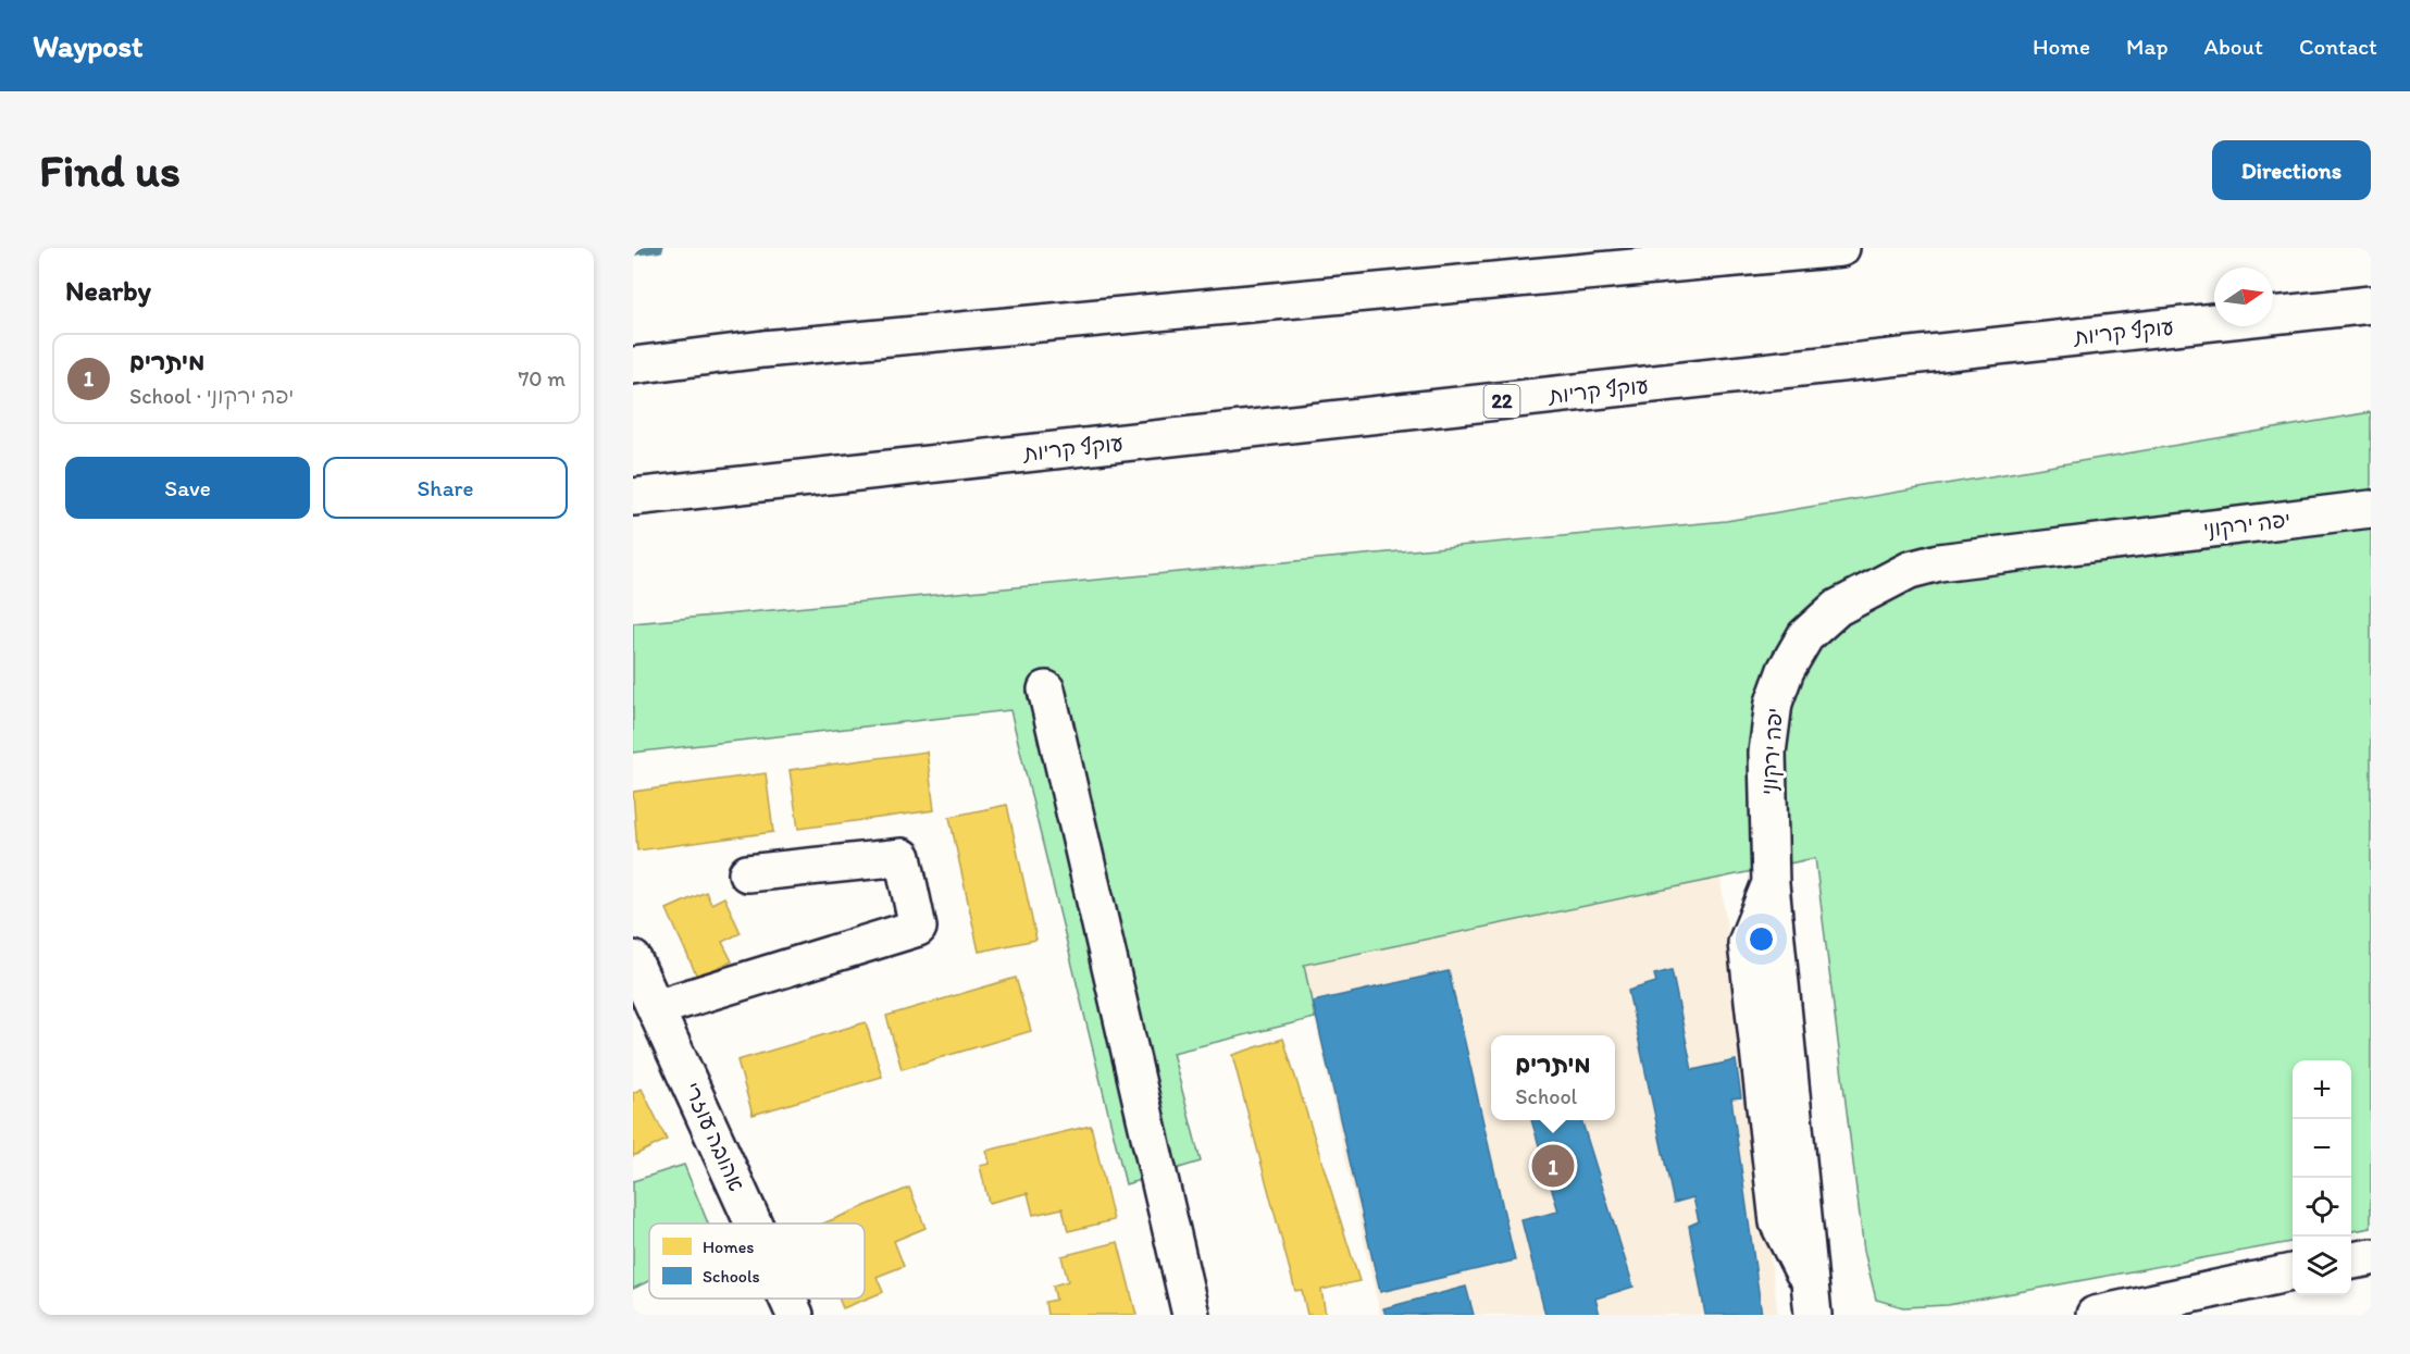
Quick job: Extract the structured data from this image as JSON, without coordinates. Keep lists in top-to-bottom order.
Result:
{
  "streets": {
    "main road": [
      "עוקף קריות",
      "22",
      "יפה ירקוני",
      "אהובה עוזרי"
    ]
  },
  "legend": ["Homes", "Schools"],
  "north": "right",
  "page": {
    "header": "Waypost",
    "nav": [
      "Home",
      "Map",
      "About",
      "Contact"
    ],
    "buttons": [
      "Directions",
      ["Save", "Share"]
    ],
    "title": "Find us",
    "heading": "Nearby",
    "list": [
      {
        "mark": "1",
        "name": "מיתרים",
        "note": "School · יפה ירקוני",
        "value": "70 m"
      }
    ],
    "popup": ["מיתרים", "School"],
    "map_buttons": ["+", "−"],
    "pins": "1"
  }
}
